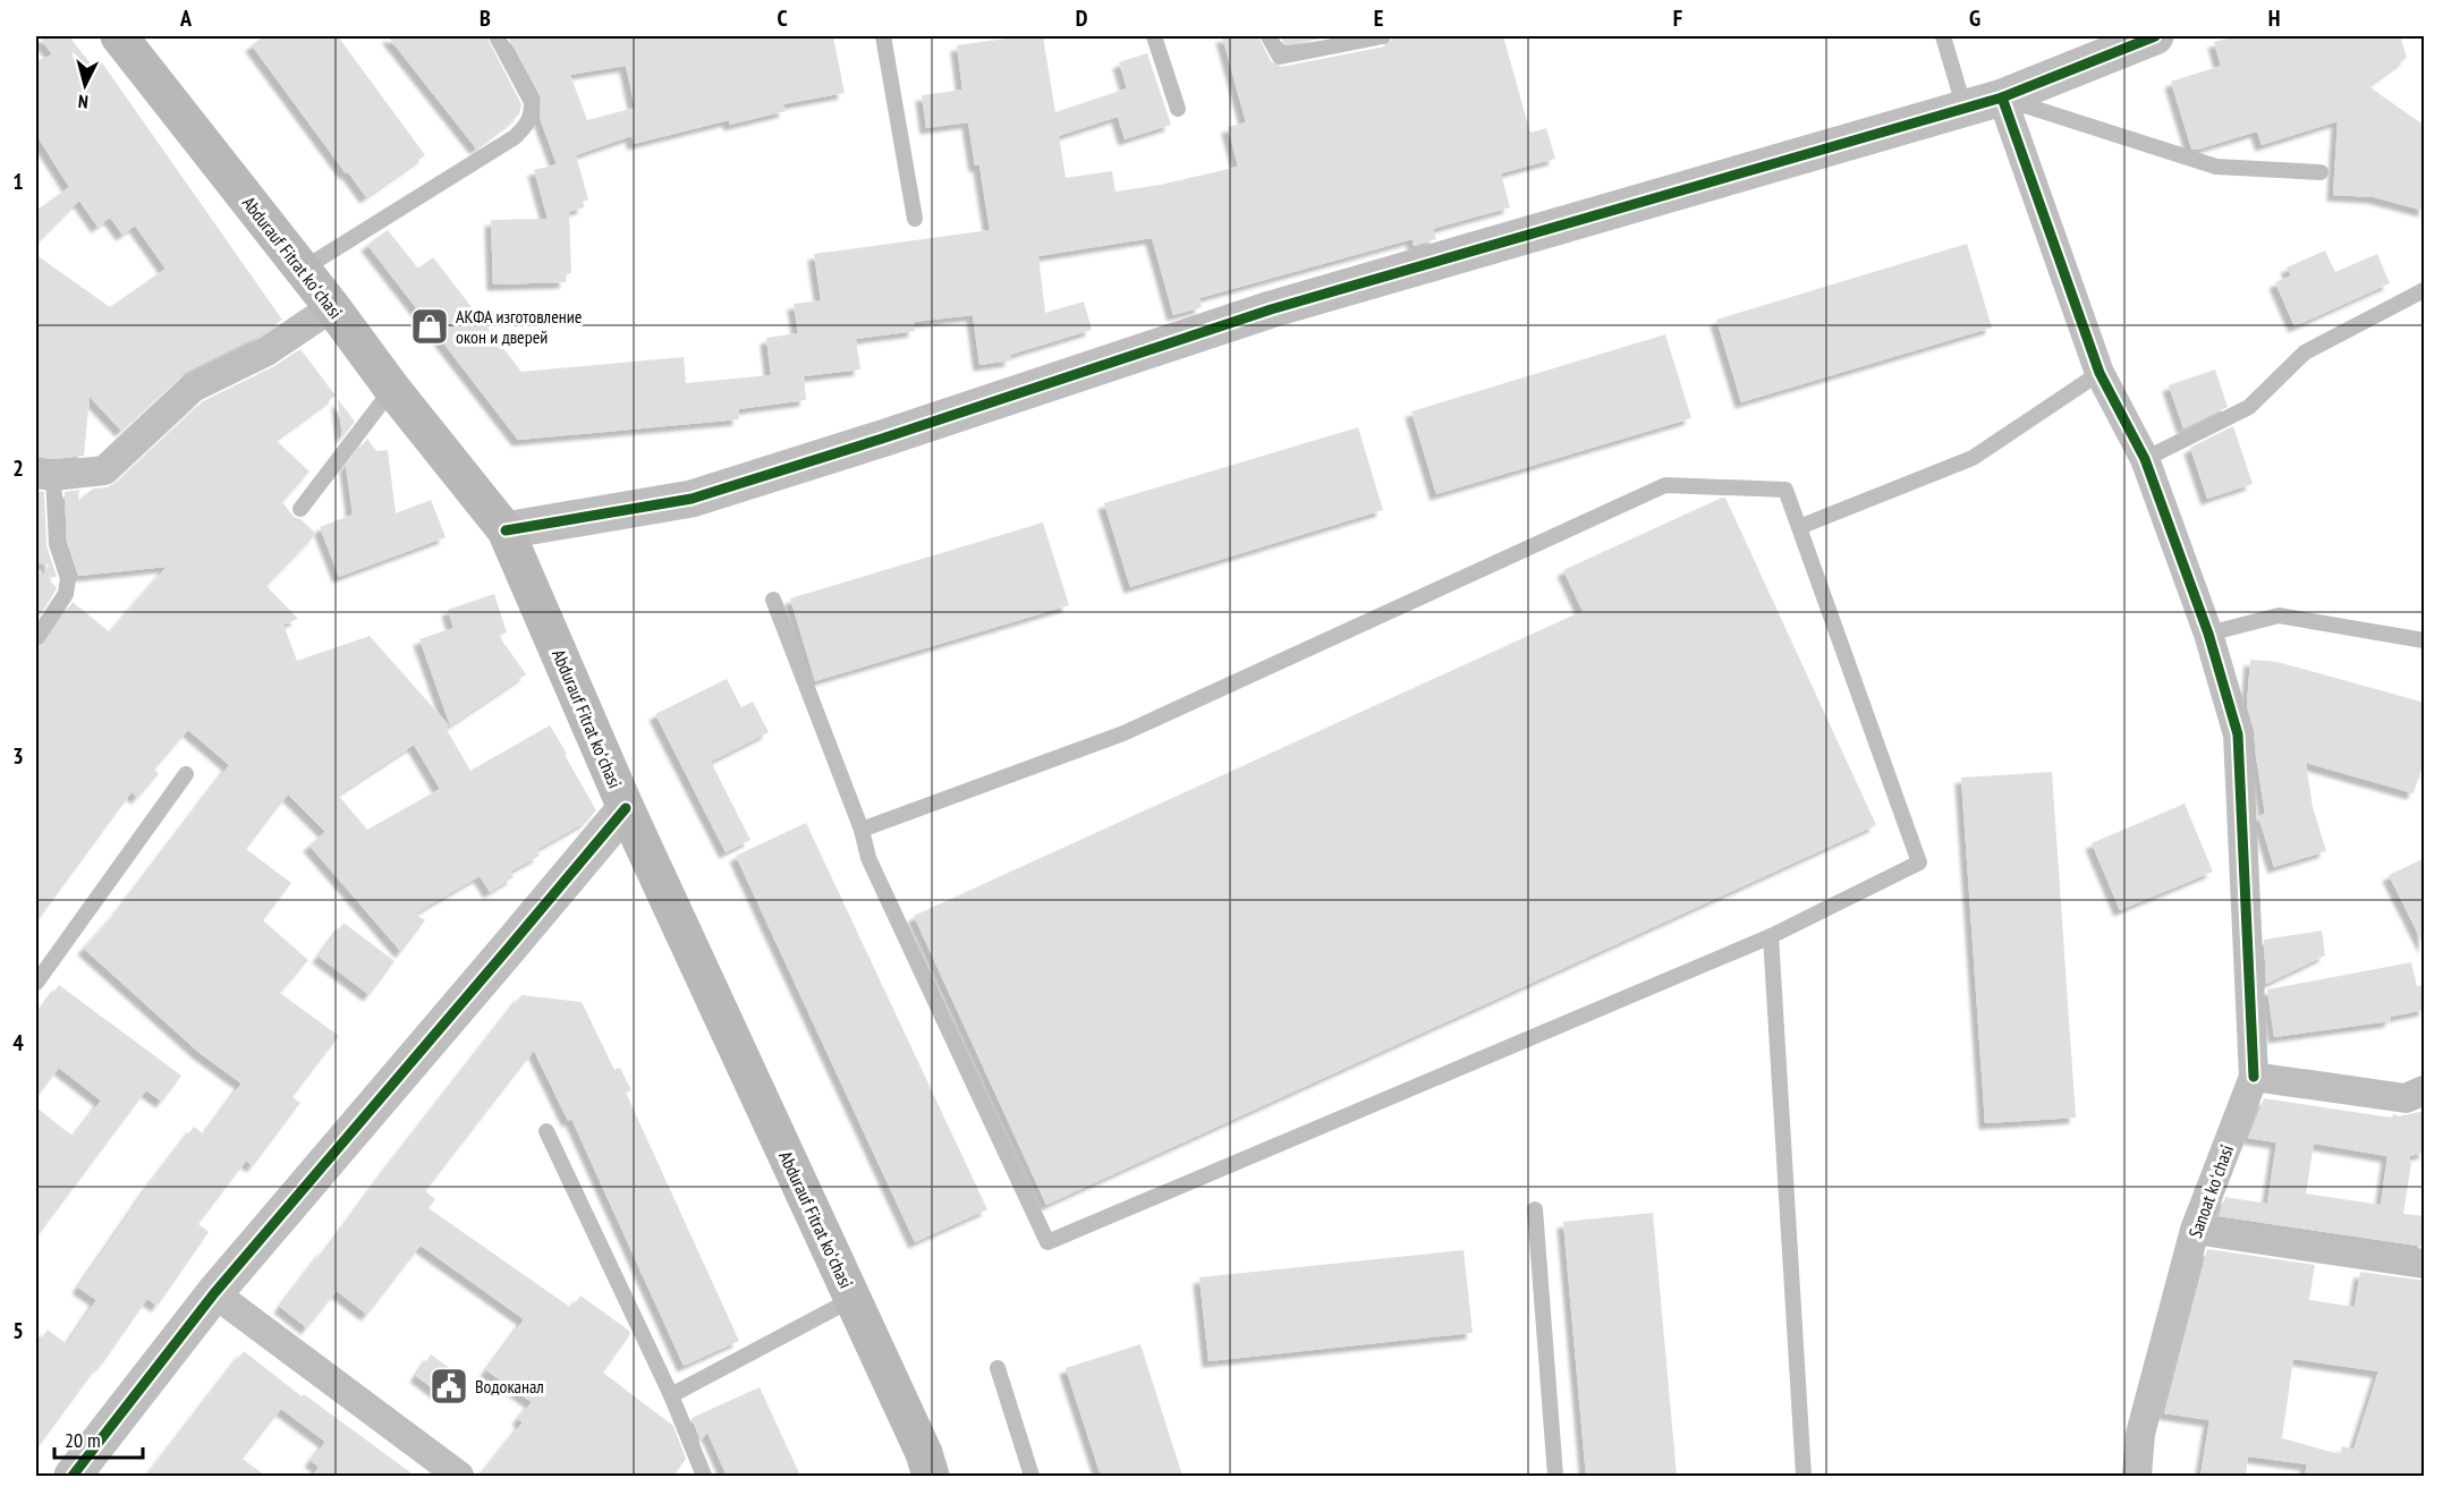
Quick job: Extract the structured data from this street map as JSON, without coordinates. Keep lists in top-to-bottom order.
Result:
{
  "streets": {
    "main road": ["Abdurauf Fitrat koʻchasi"],
    "street": ["Sanoat koʻchasi"]
  },
  "places": {
    "shop": ["АКФА изготовление окон и дверей"],
    "public building": ["Водоканал"]
  },
  "scale_bar": "20 m",
  "north": "bottom",
  "grid": {
    "columns": [
      "A",
      "B",
      "C",
      "D",
      "E",
      "F",
      "G",
      "H"
    ],
    "rows": [
      "1",
      "2",
      "3",
      "4",
      "5"
    ]
  }
}
